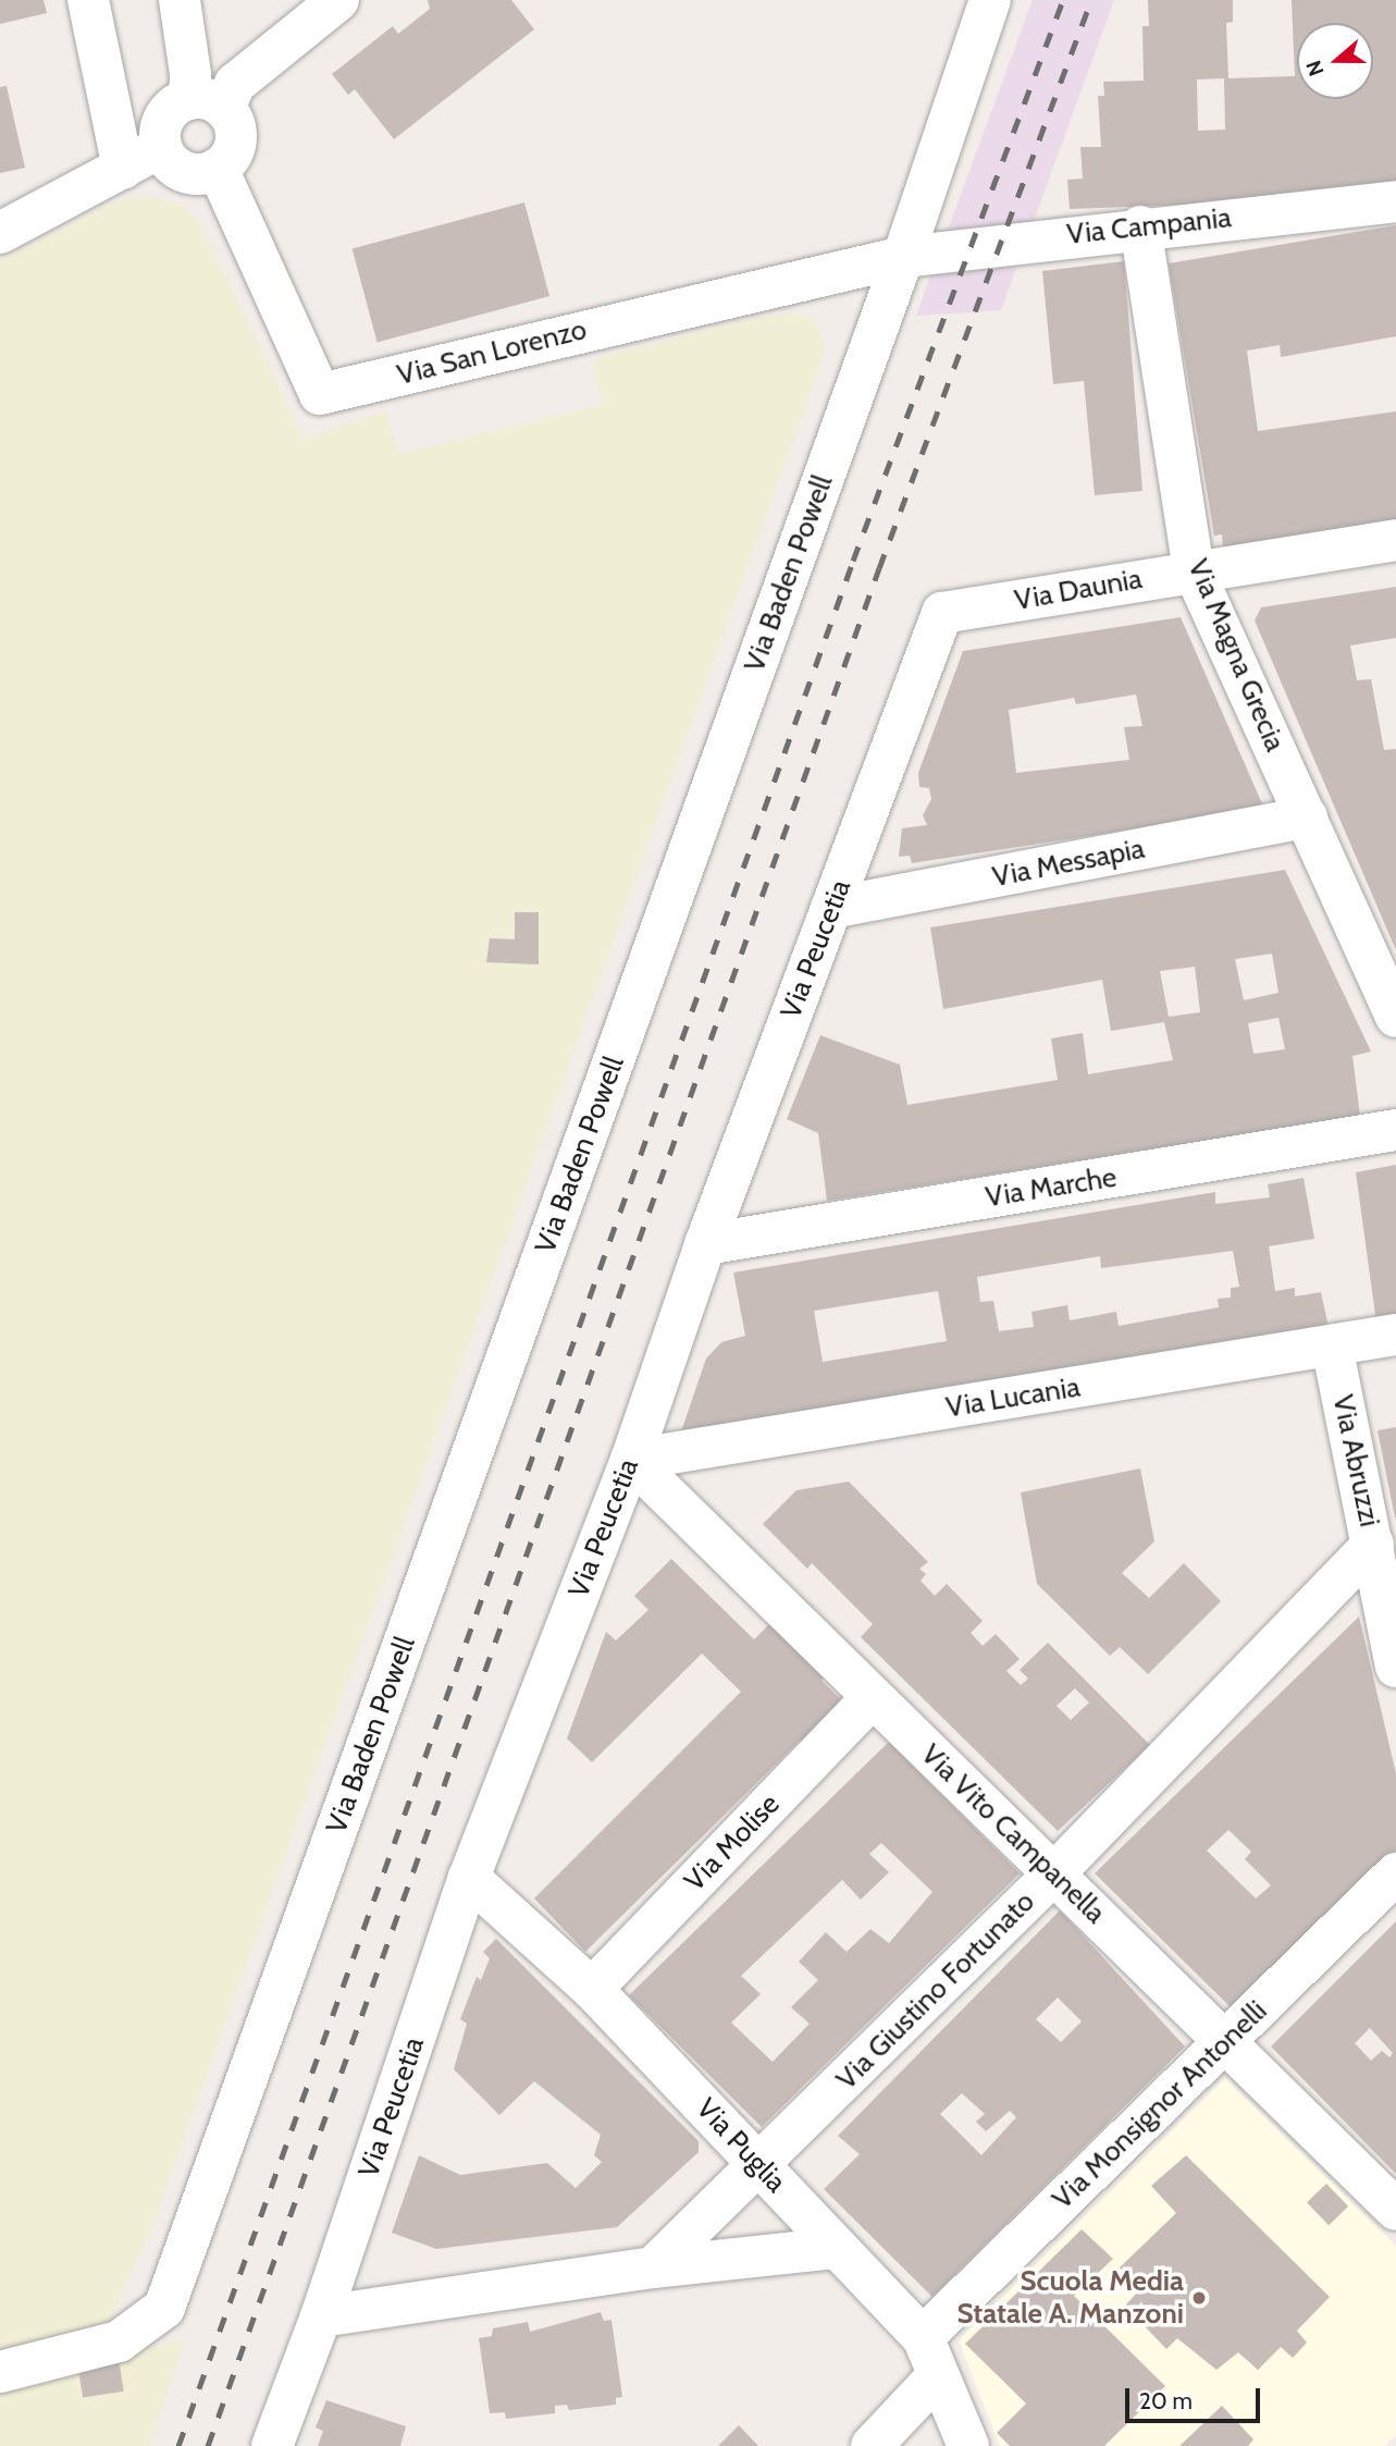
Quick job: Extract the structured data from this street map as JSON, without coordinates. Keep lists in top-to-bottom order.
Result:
{
  "streets": {
    "street": [
      "Via Campania",
      "Via San Lorenzo",
      "Via Baden Powell",
      "Via Daunia",
      "Via Magna Grecia",
      "Via Messapia",
      "Via Peucetia",
      "Via Marche",
      "Via Lucania",
      "Via Abruzzi",
      "Via Vito Campanella",
      "Via Molise",
      "Via Giustino Fortunato",
      "Via Monsignor Antonelli",
      "Via Puglia"
    ]
  },
  "crossings": [
    ["Via Campania", "Via San Lorenzo"],
    ["Via Campania", "Via Baden Powell"],
    ["Via Campania", "Via Magna Grecia"],
    ["Via San Lorenzo", "Via Baden Powell"],
    ["Via Daunia", "Via Magna Grecia"],
    ["Via Daunia", "Via Peucetia"],
    ["Via Magna Grecia", "Via Messapia"],
    ["Via Messapia", "Via Peucetia"],
    ["Via Peucetia", "Via Marche"],
    ["Via Peucetia", "Via Lucania"],
    ["Via Peucetia", "Via Vito Campanella"],
    ["Via Peucetia", "Via Puglia"],
    ["Via Lucania", "Via Abruzzi"],
    ["Via Lucania", "Via Vito Campanella"],
    ["Via Abruzzi", "Via Giustino Fortunato"],
    ["Via Vito Campanella", "Via Molise"],
    ["Via Vito Campanella", "Via Giustino Fortunato"],
    ["Via Vito Campanella", "Via Monsignor Antonelli"],
    ["Via Molise", "Via Puglia"],
    ["Via Giustino Fortunato", "Via Puglia"],
    ["Via Monsignor Antonelli", "Via Puglia"]
  ],
  "places": ["Scuola Media Statale A. Manzoni"],
  "scale_bar": "20 m",
  "north": "left"
}
